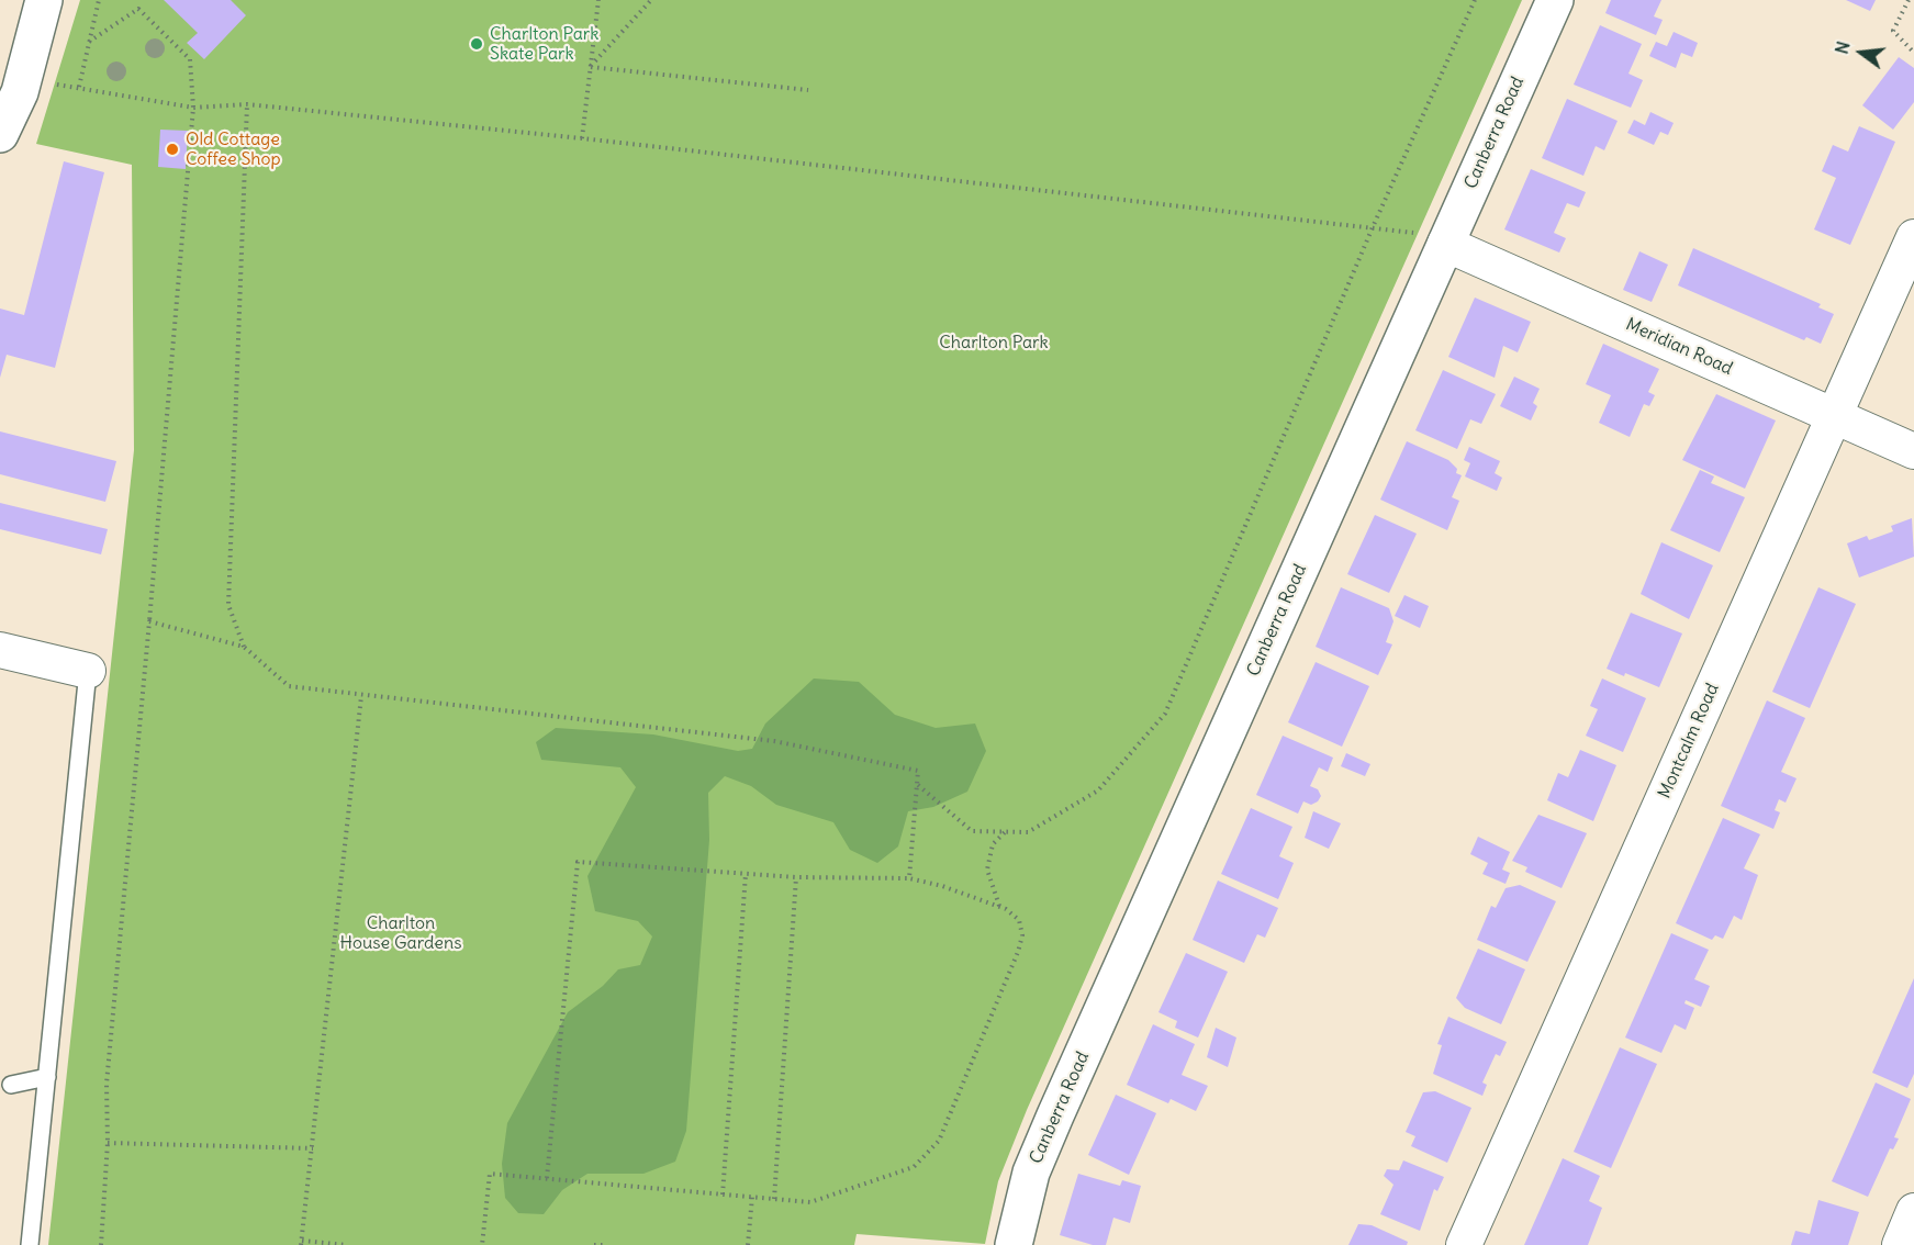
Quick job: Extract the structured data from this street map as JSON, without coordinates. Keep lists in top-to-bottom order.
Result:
{
  "streets": {
    "street": ["Canberra Road", "Meridian Road", "Montcalm Road"]
  },
  "crossings": [
    ["Canberra Road", "Meridian Road"],
    ["Meridian Road", "Montcalm Road"]
  ],
  "parks": ["Charlton Park", "Charlton House Gardens"],
  "places": ["Charlton Park Skate Park", "Old Cottage Coffee Shop"],
  "north": "left"
}
